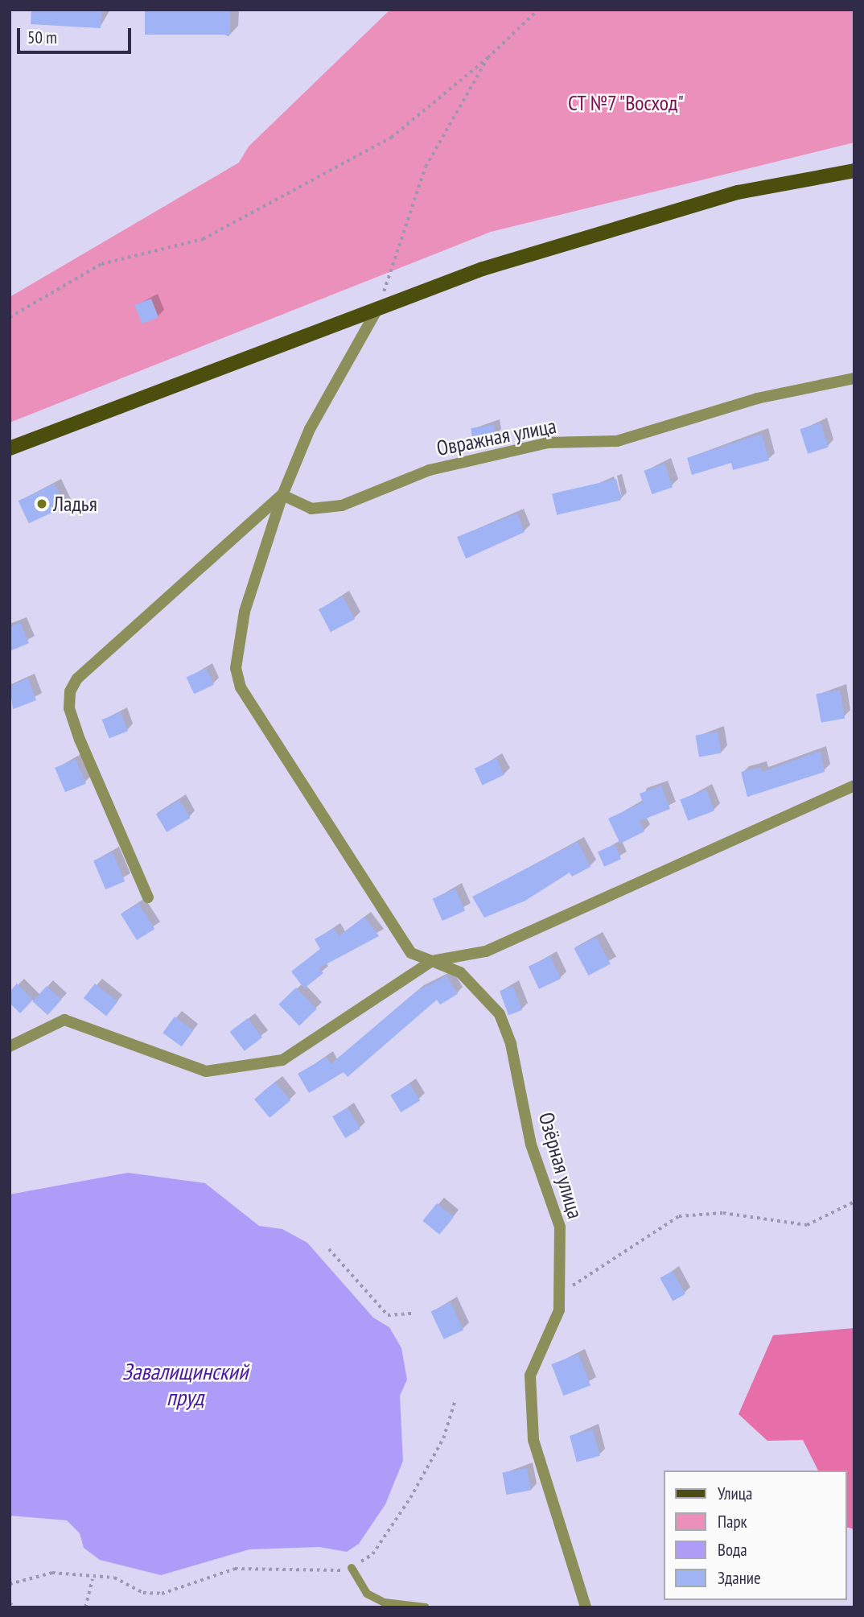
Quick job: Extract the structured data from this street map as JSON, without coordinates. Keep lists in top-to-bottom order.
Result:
{
  "streets": {
    "street": ["Овражная улица", "Озёрная улица"]
  },
  "crossings": [
    ["Овражная улица", "Озёрная улица"]
  ],
  "water": ["Завалищинский пруд"],
  "parks": ["СТ №7 \"Восход\""],
  "places": ["Ладья"],
  "legend": [
    "Улица",
    "Парк",
    "Вода",
    "Здание"
  ],
  "scale_bar": "50 m"
}
